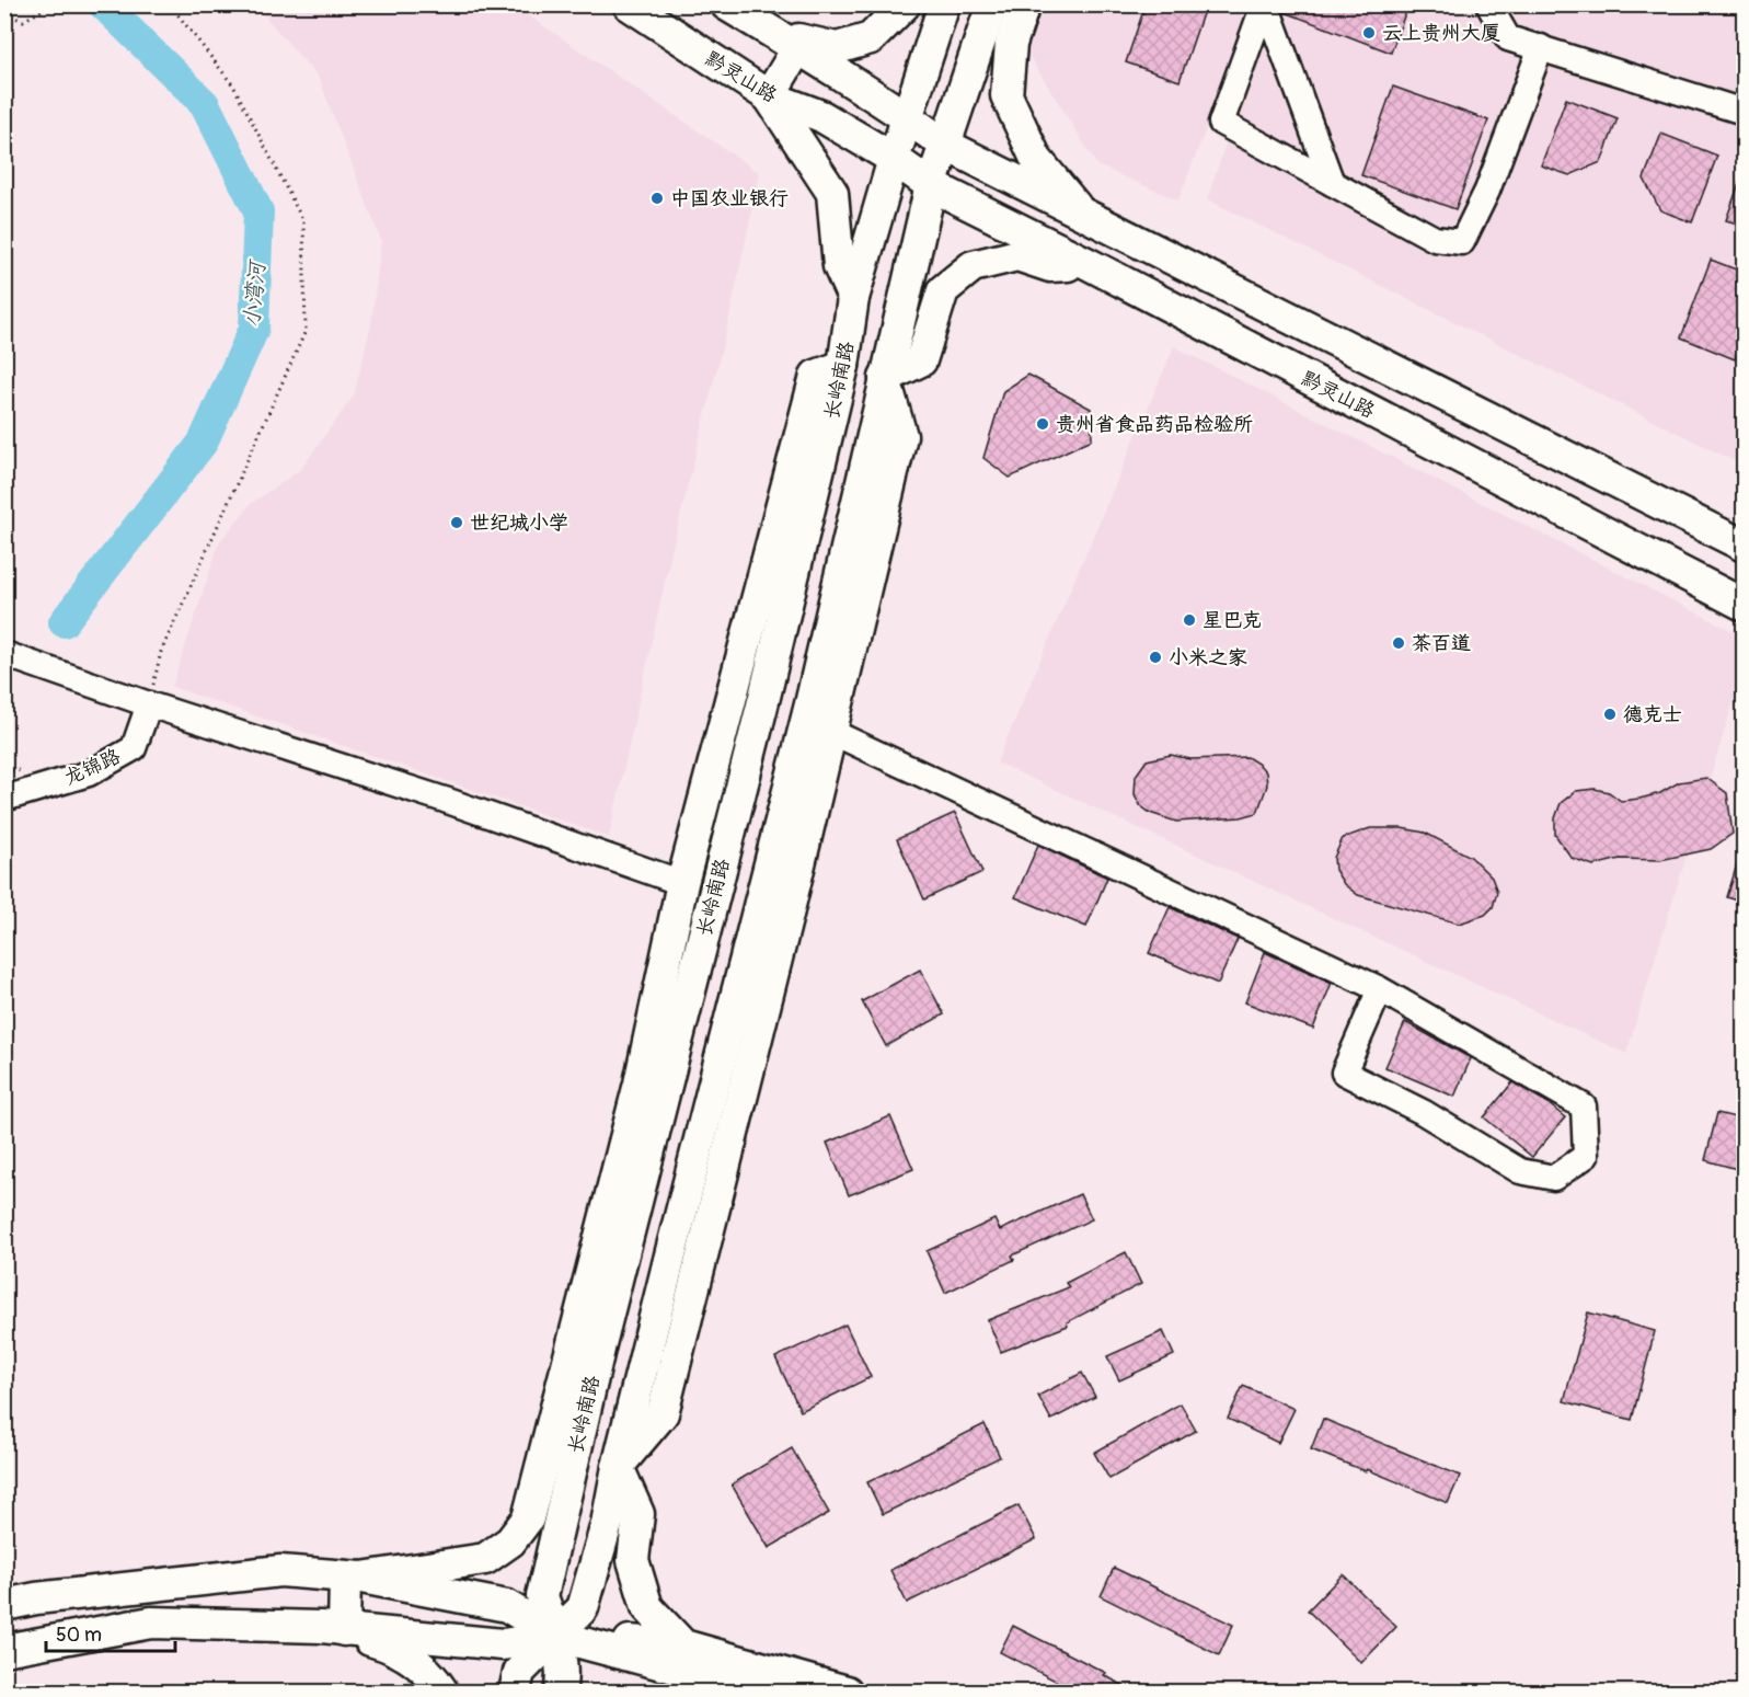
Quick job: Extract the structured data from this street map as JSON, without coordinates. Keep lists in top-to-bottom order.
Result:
{
  "streets": {
    "main road": ["黔灵山路", "长岭南路"],
    "street": ["龙锦路"]
  },
  "crossings": [
    ["黔灵山路", "长岭南路"]
  ],
  "water": ["小湾河"],
  "places": [
    "云上贵州大厦",
    "中国农业银行",
    "贵州省食品药品检验所",
    "世纪城小学",
    "星巴克",
    "茶百道",
    "小米之家",
    "德克士"
  ],
  "scale_bar": "50 m"
}
